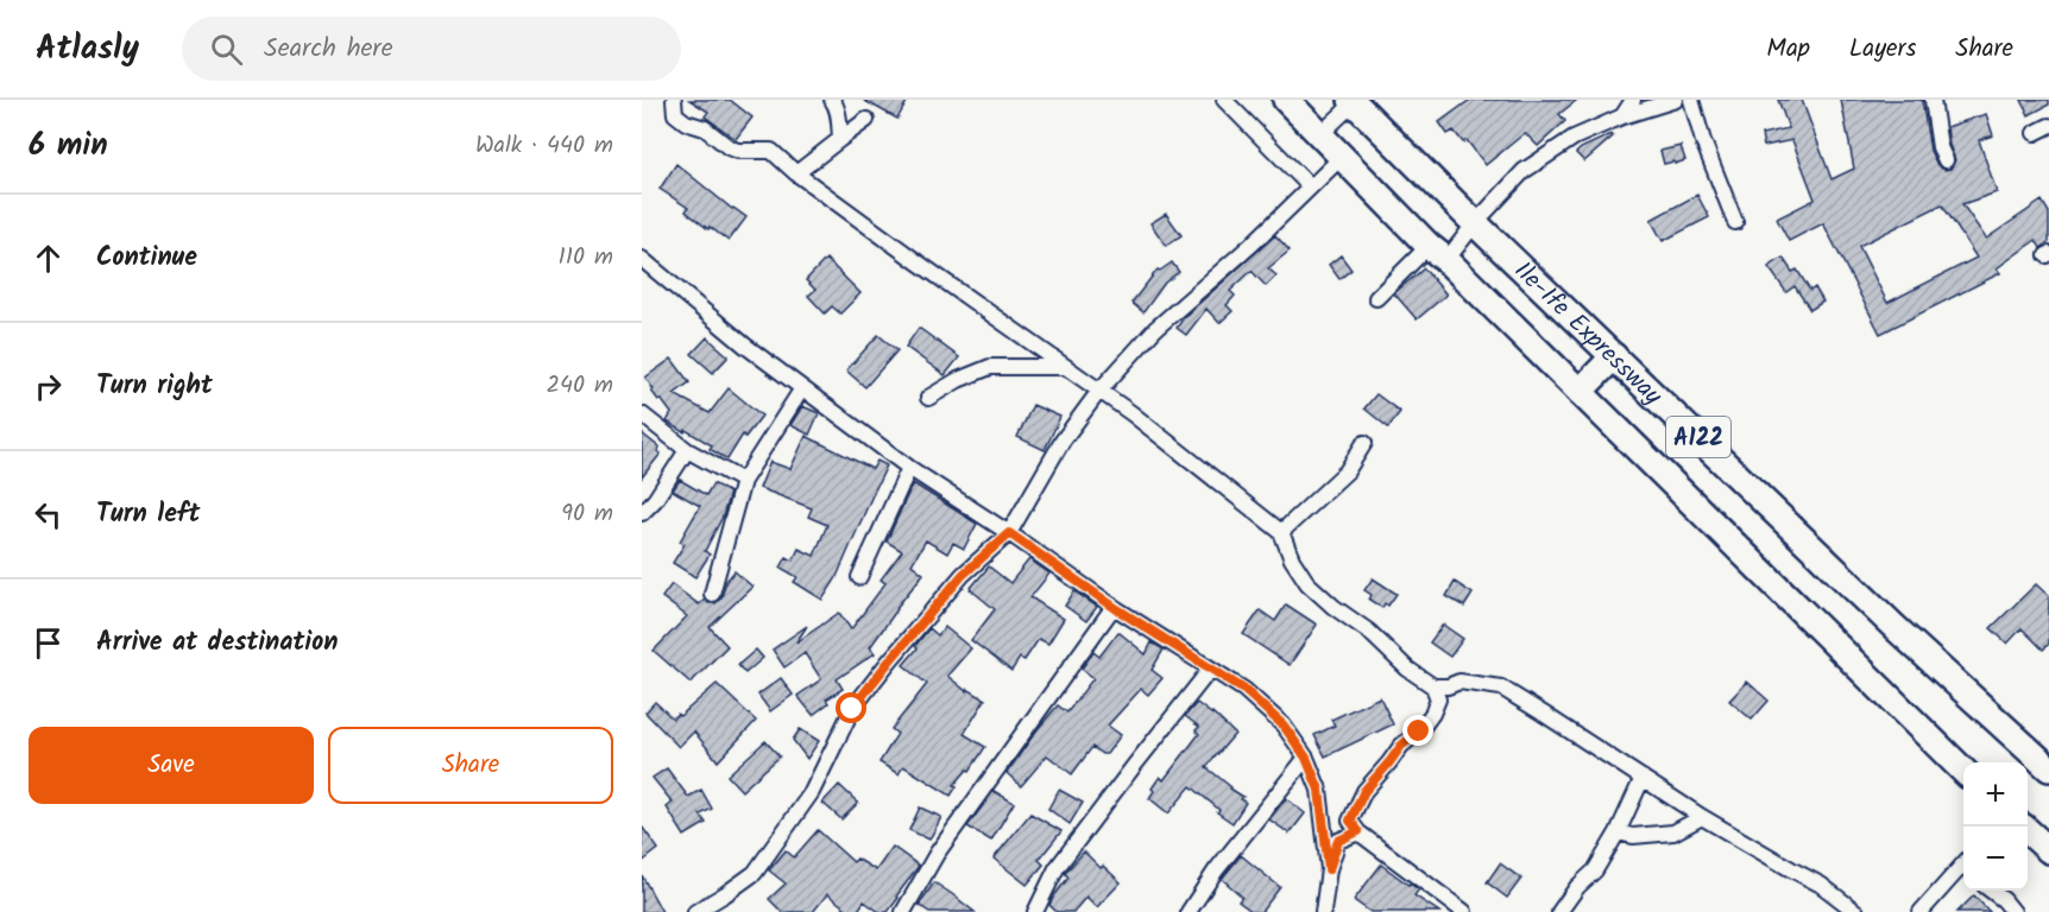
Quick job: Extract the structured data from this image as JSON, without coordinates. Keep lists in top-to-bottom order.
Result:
{
  "streets": {
    "highway": ["Ile-Ife Expressway", "A122"]
  },
  "page": {
    "header": "Atlasly",
    "search": "Search here",
    "nav": ["Map", "Layers", "Share"],
    "heading": ["6 min", "Walk · 440 m"],
    "list": [
      ["Continue", "110 m"],
      ["Turn right", "240 m"],
      ["Turn left", "90 m"],
      "Arrive at destination"
    ],
    "buttons": ["Save", "Share"],
    "map_buttons": ["+", "−"]
  }
}
